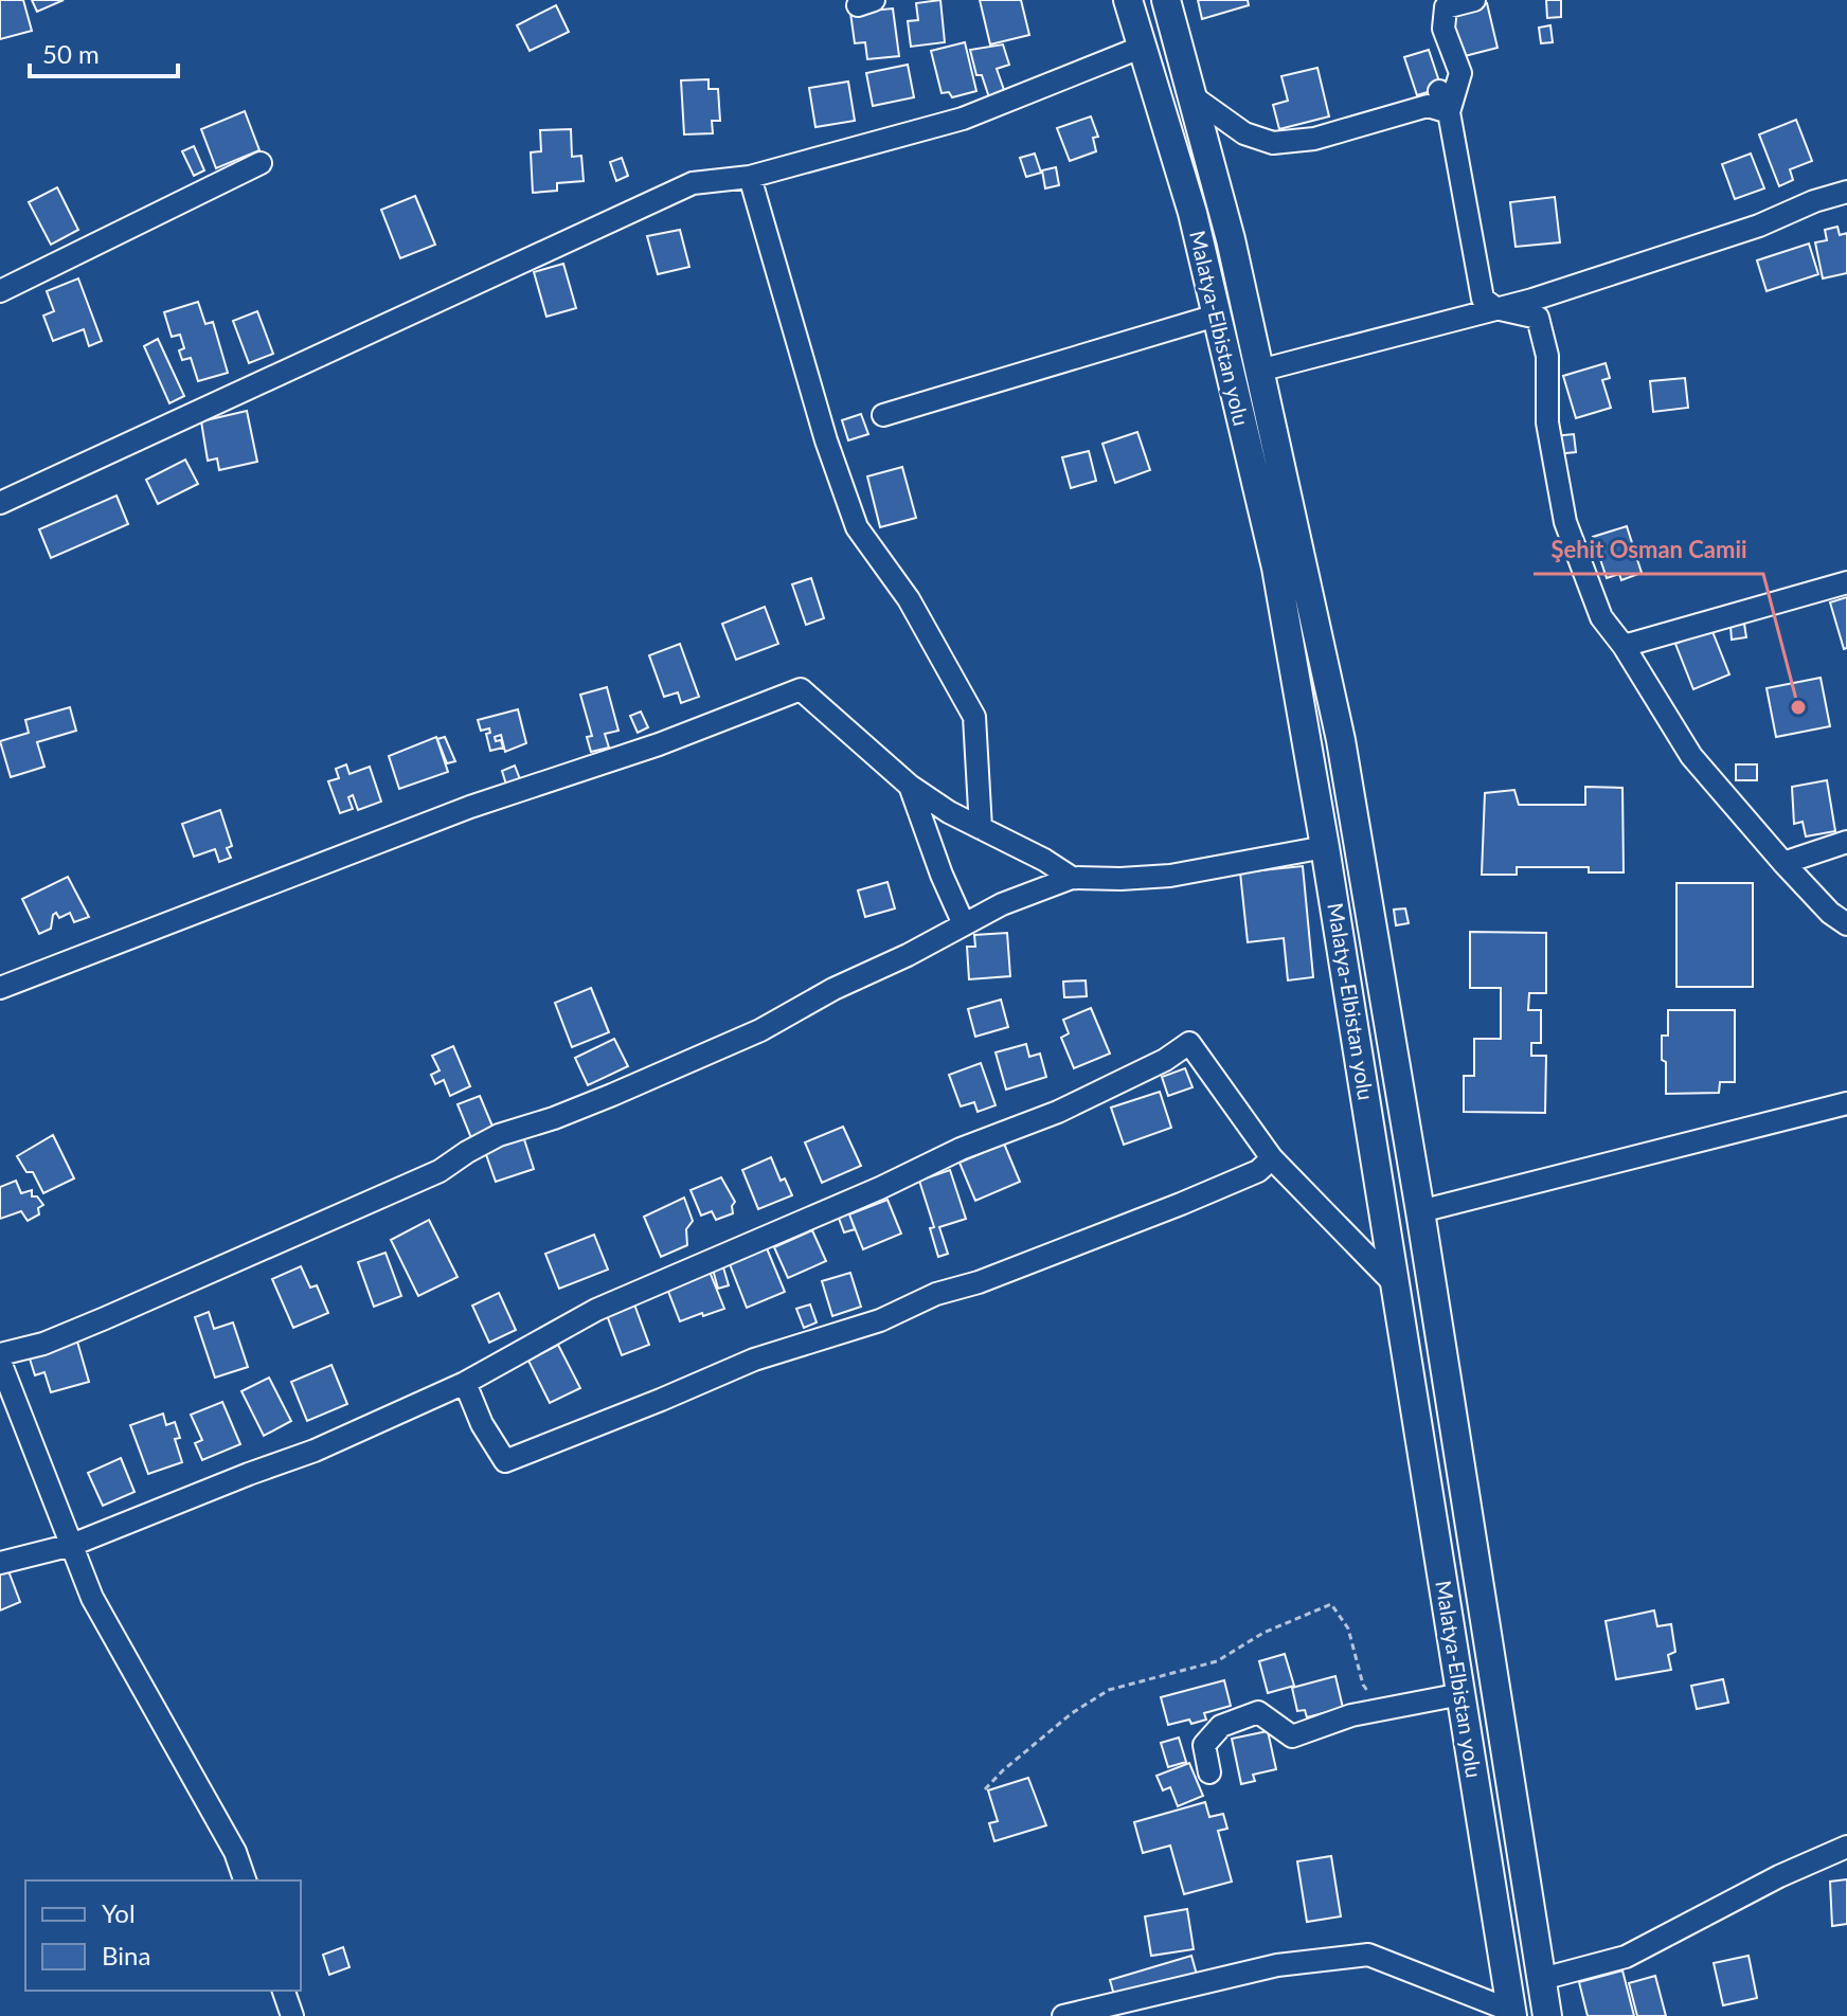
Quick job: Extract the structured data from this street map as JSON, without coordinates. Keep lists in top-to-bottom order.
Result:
{
  "streets": {
    "main road": ["Malatya-Elbistan yolu"]
  },
  "places": ["Şehit Osman Camii"],
  "legend": ["Yol", "Bina"],
  "scale_bar": "50 m"
}
